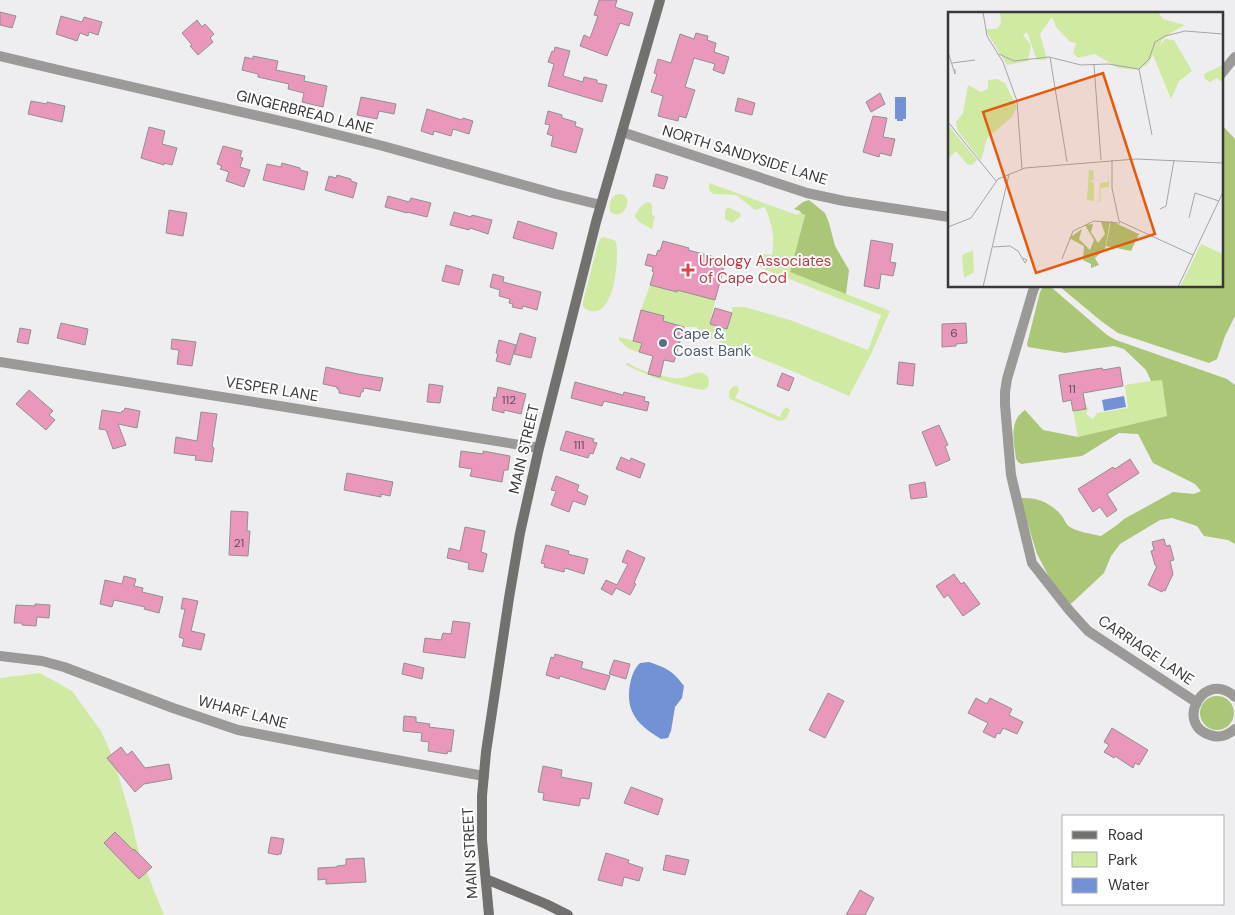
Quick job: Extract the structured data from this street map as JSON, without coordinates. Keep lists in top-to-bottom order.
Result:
{
  "streets": {
    "main road": ["MAIN STREET"],
    "street": [
      "GINGERBREAD LANE",
      "NORTH SANDYSIDE LANE",
      "VESPER LANE",
      "CARRIAGE LANE",
      "WHARF LANE"
    ]
  },
  "crossings": [
    ["GINGERBREAD LANE", "MAIN STREET"],
    ["NORTH SANDYSIDE LANE", "MAIN STREET"],
    ["VESPER LANE", "MAIN STREET"],
    ["MAIN STREET", "WHARF LANE"]
  ],
  "places": {
    "health": ["Urology Associates of Cape Cod"],
    "other": ["Cape & Coast Bank"]
  },
  "house_numbers": [
    "6",
    "11",
    "112",
    "111",
    "21"
  ],
  "legend": ["Road", "Park", "Water"]
}
